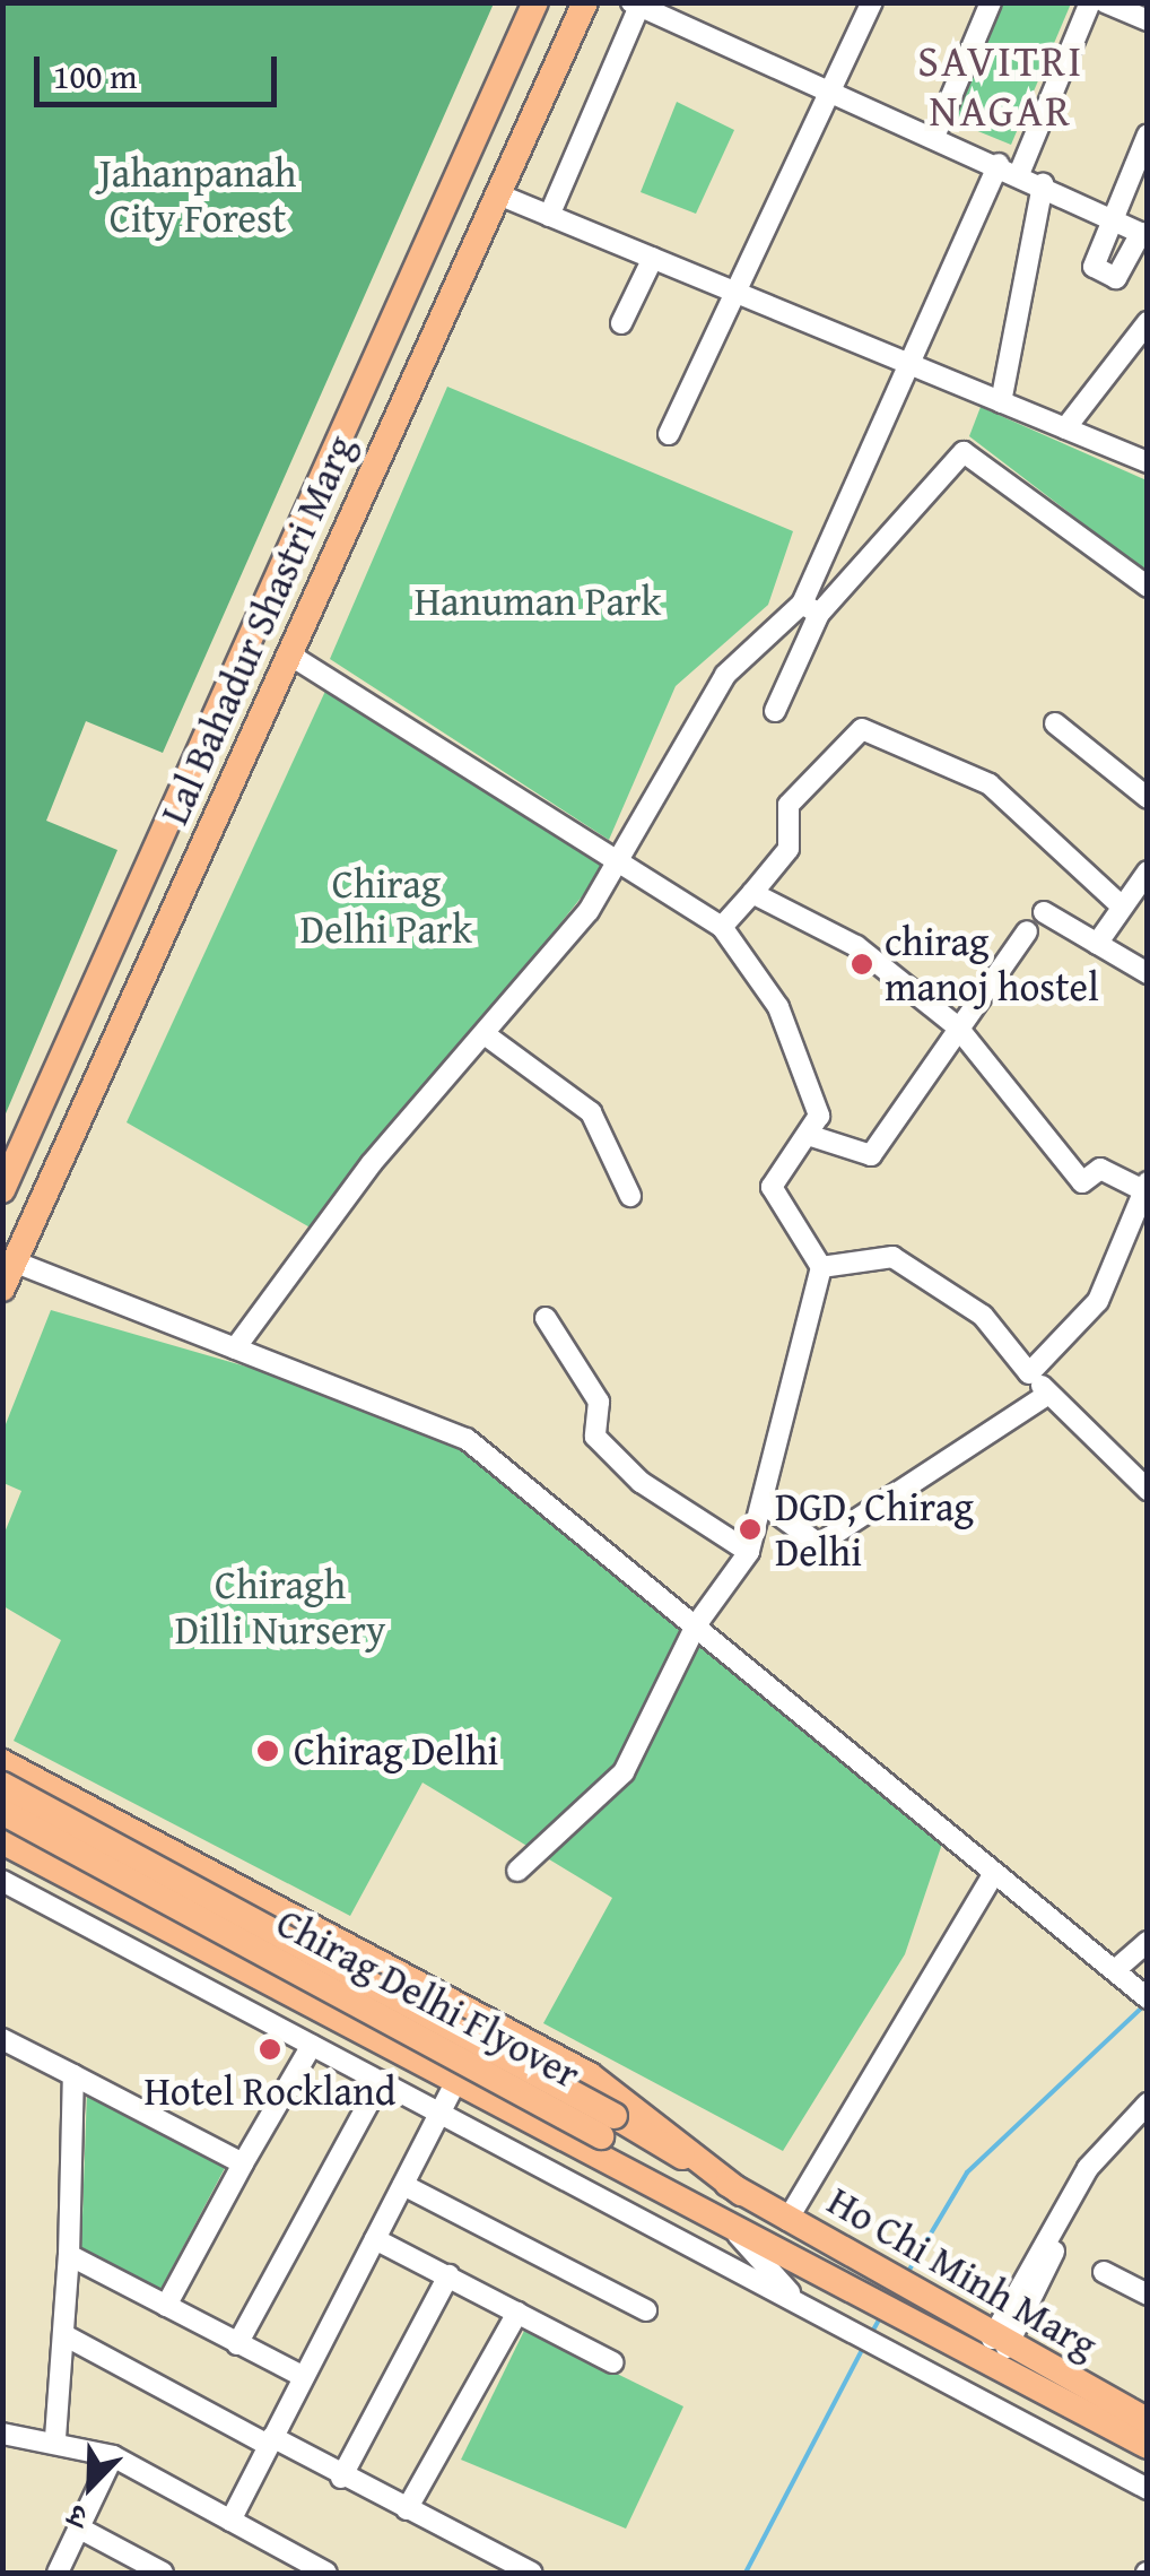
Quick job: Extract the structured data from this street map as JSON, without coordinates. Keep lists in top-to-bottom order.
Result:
{
  "streets": {
    "main road": ["Lal Bahadur Shastri Marg", "Chirag Delhi Flyover", "Ho Chi Minh Marg"]
  },
  "crossings": [
    ["Chirag Delhi Flyover", "Ho Chi Minh Marg"]
  ],
  "districts": ["SAVITRI NAGAR"],
  "parks": [
    "Jahanpanah City Forest",
    "Hanuman Park",
    "Chirag Delhi Park",
    "Chiragh Dilli Nursery"
  ],
  "places": [
    "chirag manoj hostel",
    "DGD, Chirag Delhi",
    "Chirag Delhi",
    "Hotel Rockland"
  ],
  "scale_bar": "100 m",
  "north": "bottom left"
}
